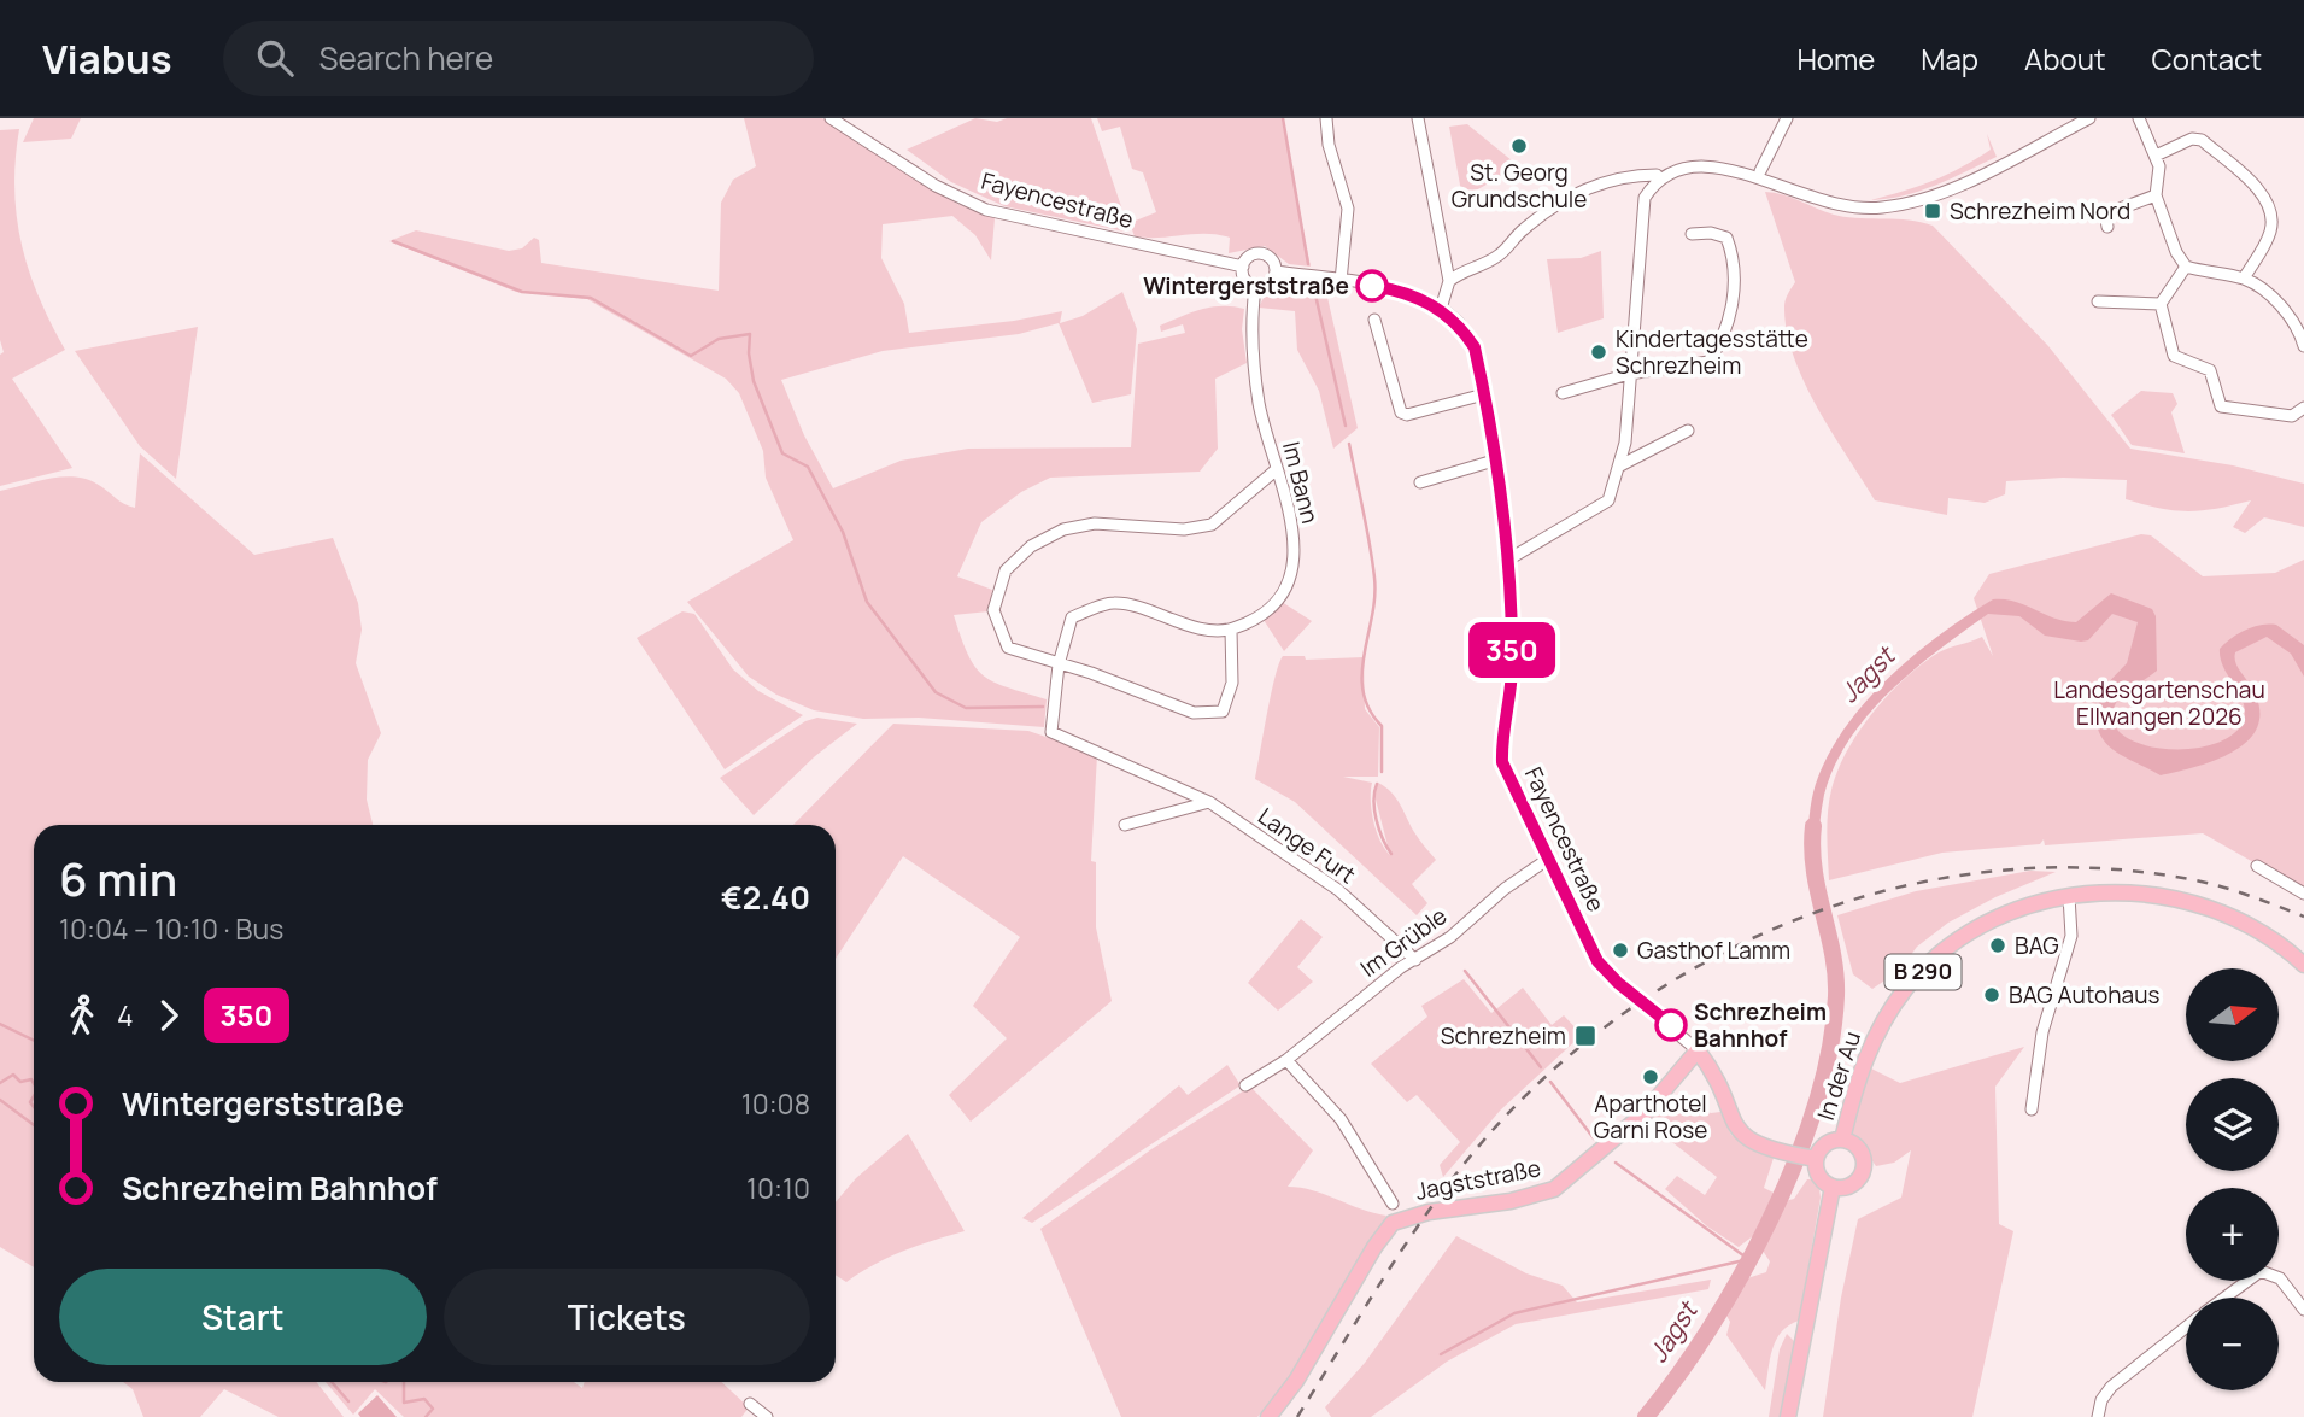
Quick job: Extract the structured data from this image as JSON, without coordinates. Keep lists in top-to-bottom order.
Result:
{
  "streets": {
    "main road": [
      "Fayencestraße",
      "B 290",
      "In der Au",
      "Jagststraße"
    ],
    "street": ["Im Bann", "Lange Furt", "Im Grüble"]
  },
  "crossings": [
    ["Fayencestraße", "Im Bann"],
    ["Fayencestraße", "Im Grüble"],
    ["Fayencestraße", "In der Au"],
    ["Fayencestraße", "Jagststraße"],
    ["Lange Furt", "Im Grüble"],
    ["B 290", "In der Au"]
  ],
  "water": ["Jagst"],
  "parks": ["Landesgartenschau Ellwangen 2026"],
  "places": {
    "other": [
      "St. Georg Grundschule",
      "Wintergerststraße",
      "Kindertagesstätte Schrezheim",
      "BAG",
      "Gasthof Lamm",
      "BAG Autohaus",
      "Schrezheim Bahnhof",
      "Aparthotel Garni Rose"
    ],
    "transit": ["Schrezheim Nord", "Schrezheim"]
  },
  "lines": ["bus line 350"],
  "north": "right",
  "page": {
    "header": "Viabus",
    "search": "Search here",
    "nav": [
      "Home",
      "Map",
      "About",
      "Contact"
    ],
    "on_map": "350",
    "heading": ["6 min", "10:04 – 10:10 · Bus", "€2.40"],
    "map_buttons": ["+", "−"],
    "legs": ["4", "350"],
    "list": [
      {
        "name": "Wintergerststraße",
        "value": "10:08"
      },
      {
        "name": "Schrezheim Bahnhof",
        "value": "10:10"
      }
    ],
    "buttons": ["Start", "Tickets"]
  }
}
